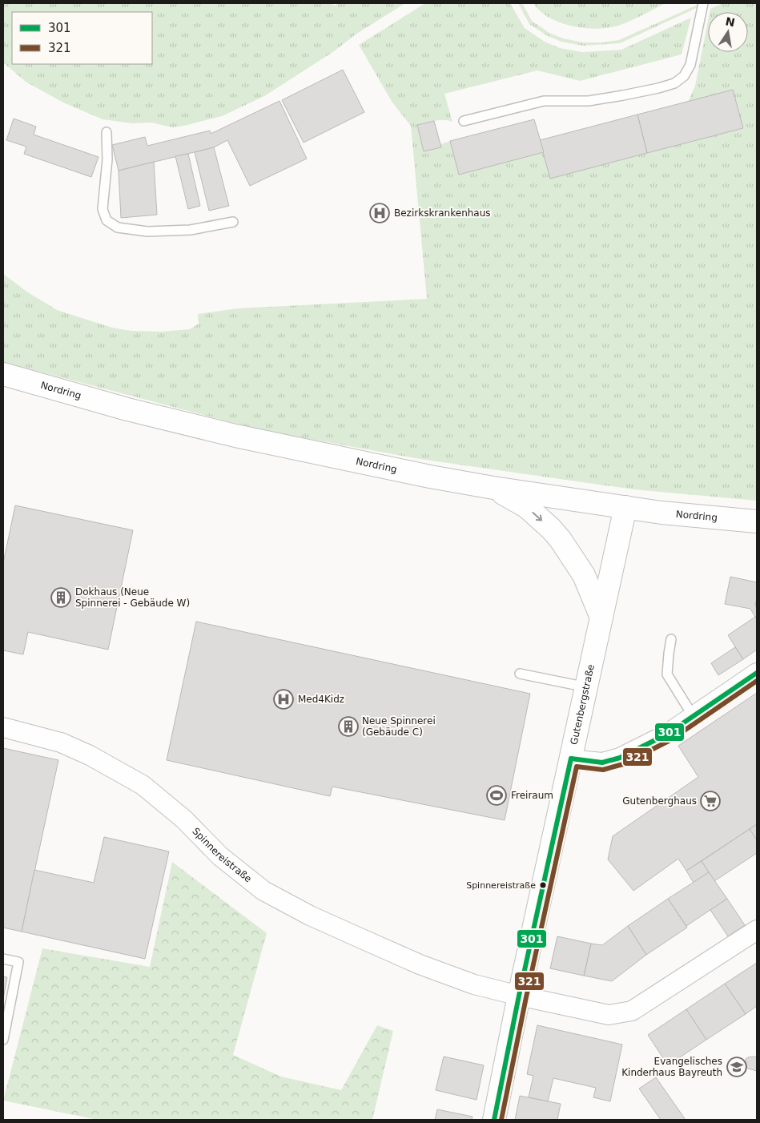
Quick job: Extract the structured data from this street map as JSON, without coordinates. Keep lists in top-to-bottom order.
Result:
{
  "streets": {
    "main road": ["Nordring", "Gutenbergstraße"],
    "street": ["Spinnereistraße"]
  },
  "crossings": [
    ["Nordring", "Gutenbergstraße"],
    ["Gutenbergstraße", "Spinnereistraße"]
  ],
  "places": {
    "hospital": ["Bezirkskrankenhaus", "Med4Kidz"],
    "building": ["Dokhaus (Neue Spinnerei - Gebäude W)", "Neue Spinnerei (Gebäude C)"],
    "sports": ["Freiraum"],
    "supermarket": ["Gutenberghaus"],
    "other": ["Spinnereistraße"],
    "school or university": ["Evangelisches Kinderhaus Bayreuth"]
  },
  "lines": ["transit line 301", "transit line 321"],
  "legend": ["301", "321"],
  "north": "top"
}
